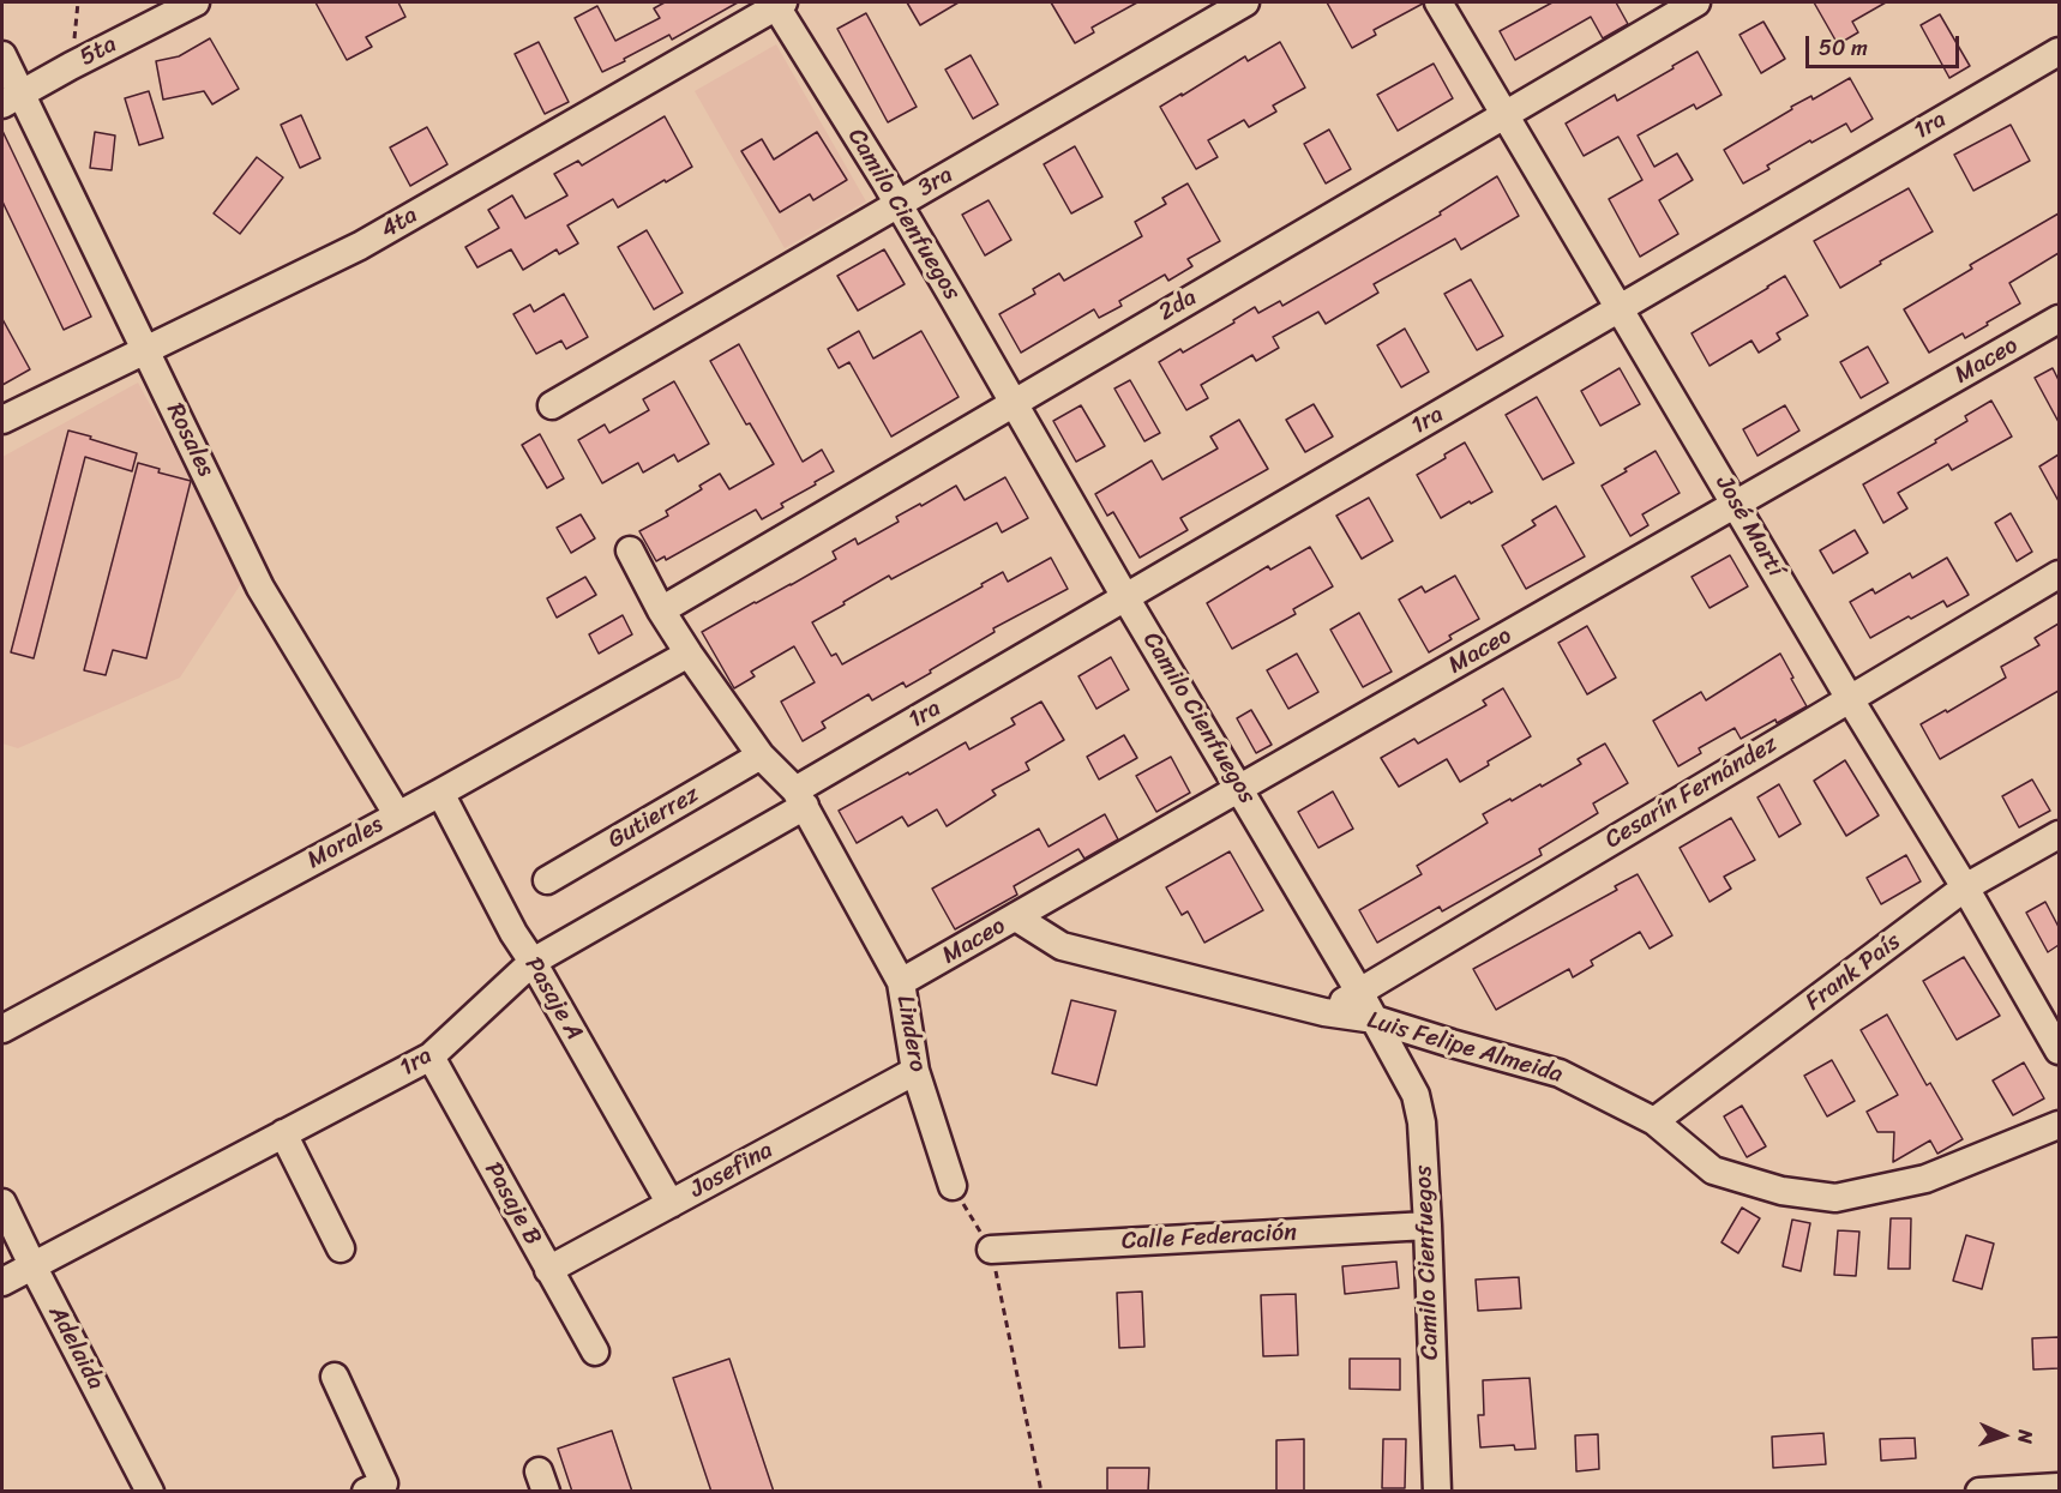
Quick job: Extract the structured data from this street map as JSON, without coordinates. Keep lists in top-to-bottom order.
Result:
{
  "streets": {
    "street": [
      "5ta",
      "1ra",
      "3ra",
      "Camilo Cienfuegos",
      "4ta",
      "2da",
      "Maceo",
      "Rosales",
      "José Martí",
      "Cesarín Fernández",
      "Gutierrez",
      "Morales",
      "Frank País",
      "Pasaje A",
      "Lindero",
      "Luis Felipe Almeida",
      "Josefina",
      "Pasaje B",
      "Calle Federación",
      "Adelaida"
    ]
  },
  "crossings": [
    ["5ta", "Rosales"],
    ["1ra", "Camilo Cienfuegos"],
    ["1ra", "José Martí"],
    ["1ra", "Pasaje A"],
    ["1ra", "Lindero"],
    ["1ra", "Pasaje B"],
    ["1ra", "Adelaida"],
    ["3ra", "Camilo Cienfuegos"],
    ["Camilo Cienfuegos", "4ta"],
    ["Camilo Cienfuegos", "2da"],
    ["Camilo Cienfuegos", "Maceo"],
    ["Camilo Cienfuegos", "Cesarín Fernández"],
    ["Camilo Cienfuegos", "Luis Felipe Almeida"],
    ["Camilo Cienfuegos", "Calle Federación"],
    ["4ta", "Rosales"],
    ["2da", "José Martí"],
    ["2da", "Lindero"],
    ["Maceo", "José Martí"],
    ["Maceo", "Lindero"],
    ["Maceo", "Luis Felipe Almeida"],
    ["Rosales", "Morales"],
    ["José Martí", "Cesarín Fernández"],
    ["José Martí", "Frank País"],
    ["Cesarín Fernández", "Luis Felipe Almeida"],
    ["Gutierrez", "Lindero"],
    ["Morales", "Pasaje A"],
    ["Morales", "Lindero"],
    ["Frank País", "Luis Felipe Almeida"],
    ["Pasaje A", "Josefina"],
    ["Lindero", "Josefina"],
    ["Josefina", "Pasaje B"]
  ],
  "scale_bar": "50 m",
  "north": "right"
}
